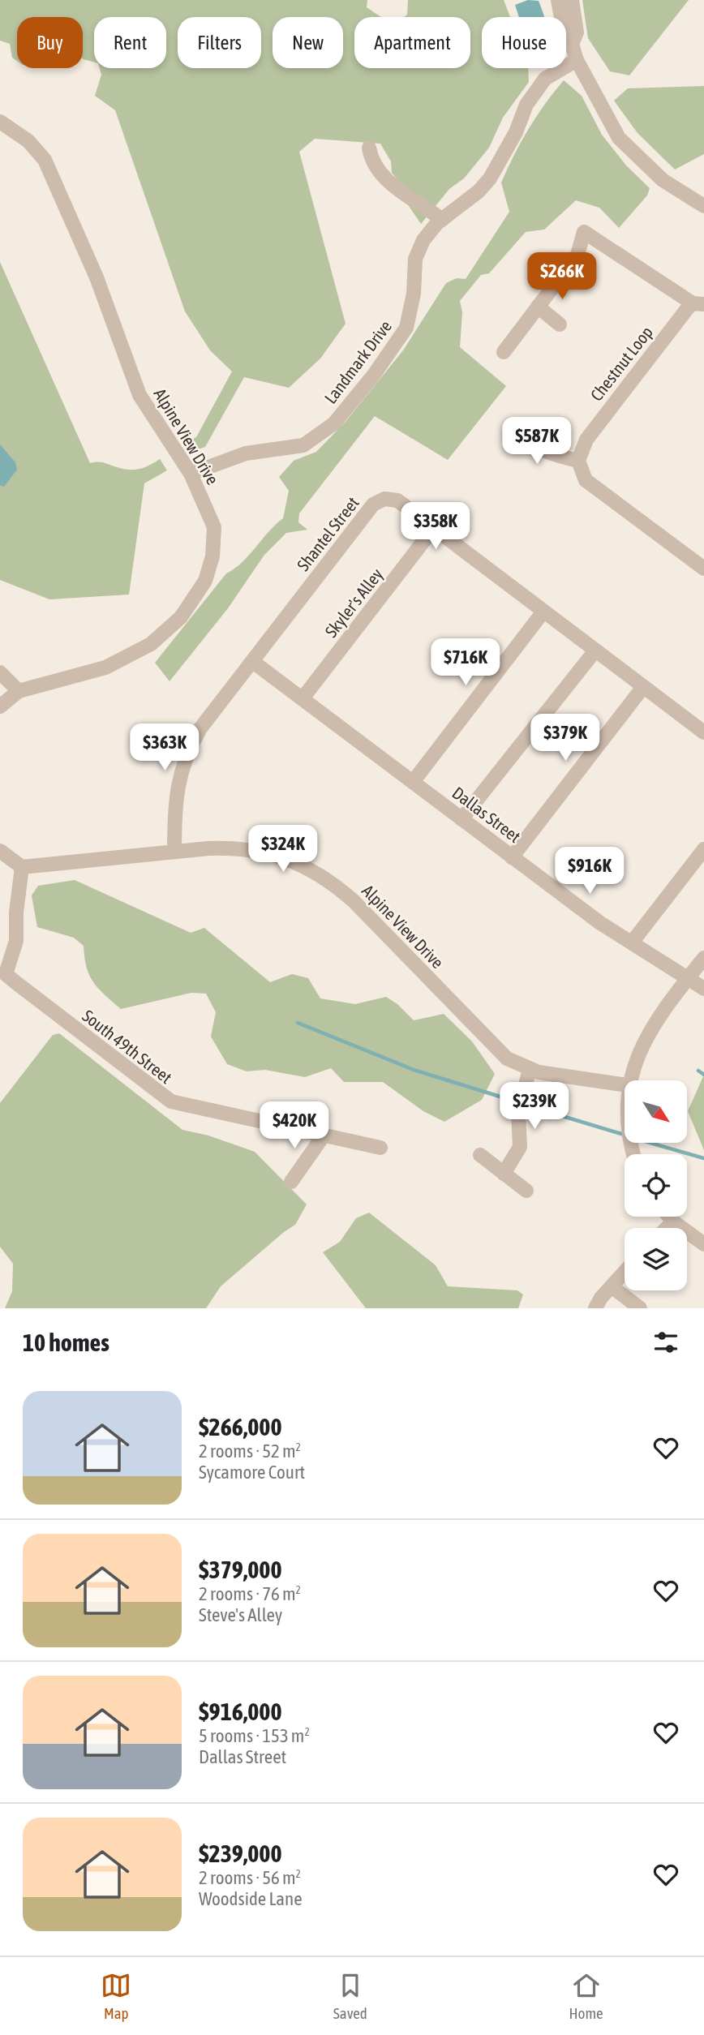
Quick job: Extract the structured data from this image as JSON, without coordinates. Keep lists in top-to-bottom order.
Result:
{
  "streets": {
    "street": [
      "Landmark Drive",
      "Chestnut Loop",
      "Alpine View Drive",
      "Shantel Street",
      "Skyler's Alley",
      "Dallas Street",
      "South 49th Street"
    ]
  },
  "crossings": [
    ["Landmark Drive", "Alpine View Drive"],
    ["Alpine View Drive", "Shantel Street"],
    ["Alpine View Drive", "South 49th Street"],
    ["Shantel Street", "Skyler's Alley"],
    ["Shantel Street", "Dallas Street"],
    ["Skyler's Alley", "Dallas Street"]
  ],
  "north": "bottom right",
  "page": {
    "chip": [
      "Buy",
      "Rent",
      "Filters",
      "New",
      "Apartment",
      "House"
    ],
    "price": [
      "$266K",
      "$587K",
      "$358K",
      "$716K",
      "$379K",
      "$363K",
      "$324K",
      "$916K",
      "$239K",
      "$420K"
    ],
    "heading": "10 homes",
    "list": [
      {
        "name": "$266,000",
        "note": "2 rooms · 52 m² · Sycamore Court"
      },
      {
        "name": "$379,000",
        "note": "2 rooms · 76 m² · Steve's Alley"
      },
      {
        "name": "$916,000",
        "note": "5 rooms · 153 m² · Dallas Street"
      },
      {
        "name": "$239,000",
        "note": "2 rooms · 56 m² · Woodside Lane"
      }
    ],
    "tabs": ["Map", "Saved", "Home"]
  }
}
